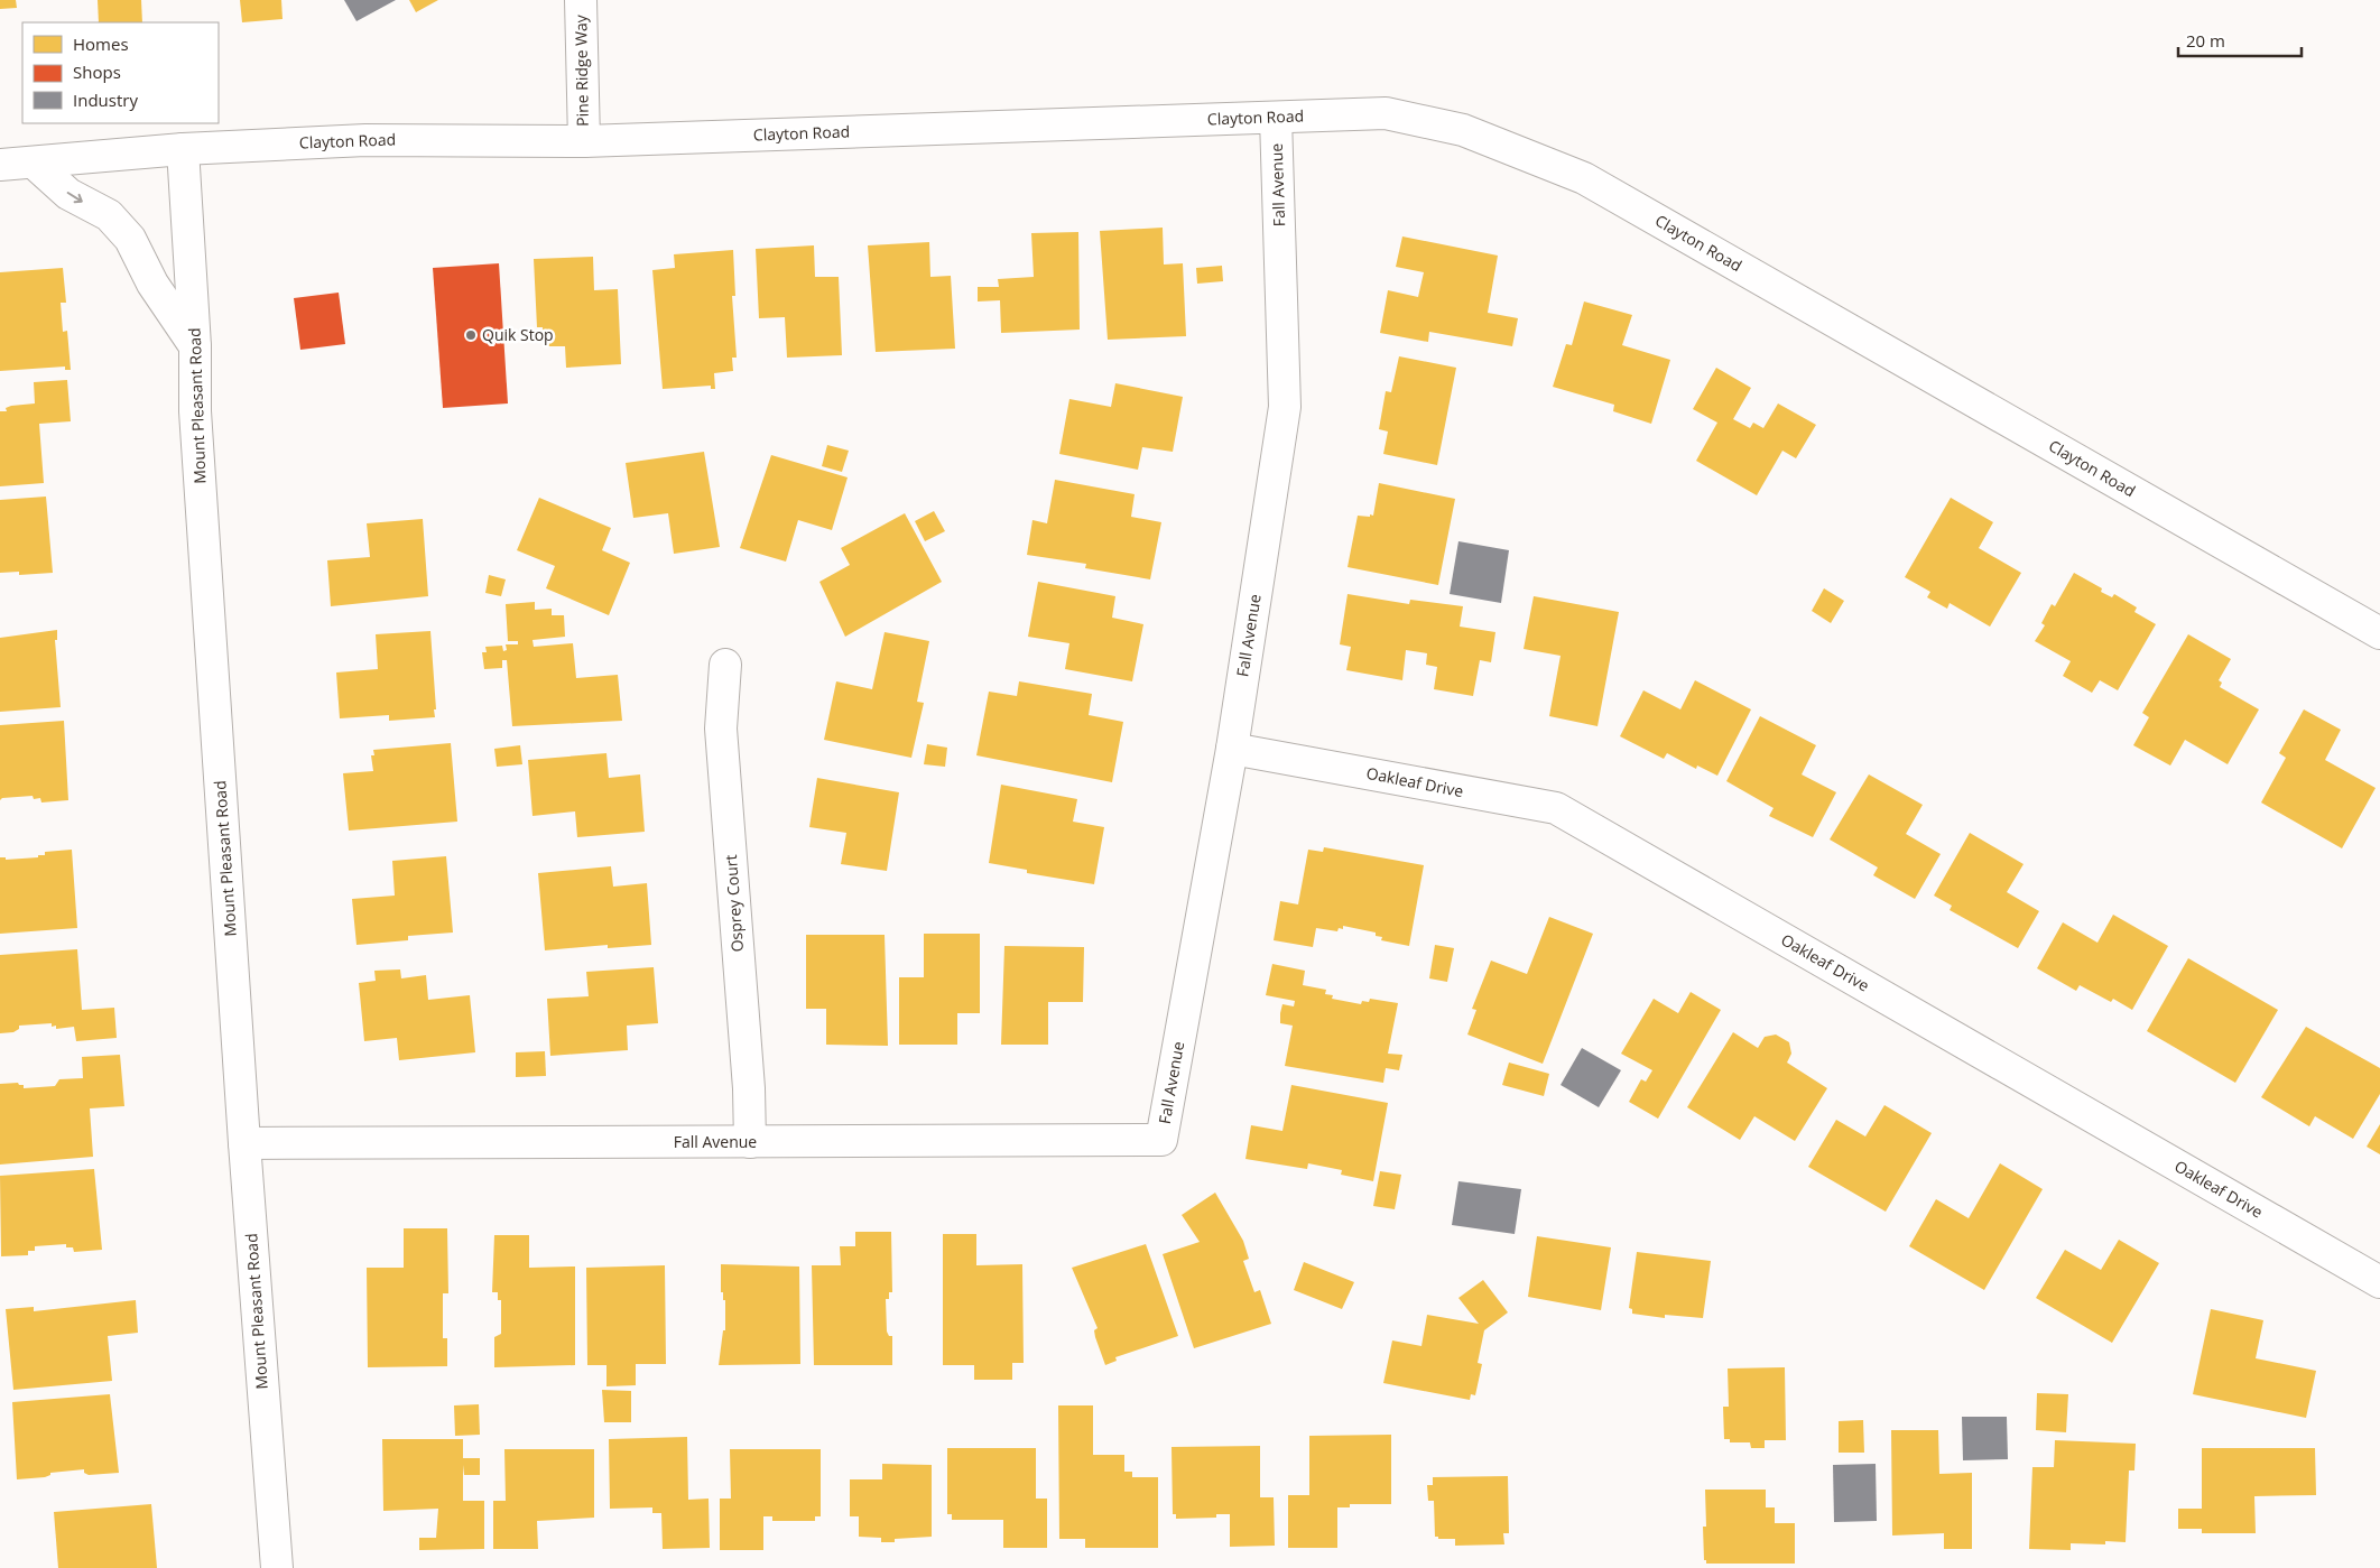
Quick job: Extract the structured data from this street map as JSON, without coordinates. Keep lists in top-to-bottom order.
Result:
{
  "streets": {
    "street": [
      "Pine Ridge Way",
      "Clayton Road",
      "Fall Avenue",
      "Mount Pleasant Road",
      "Oakleaf Drive",
      "Osprey Court"
    ]
  },
  "crossings": [
    ["Pine Ridge Way", "Clayton Road"],
    ["Clayton Road", "Fall Avenue"],
    ["Clayton Road", "Mount Pleasant Road"],
    ["Fall Avenue", "Mount Pleasant Road"],
    ["Fall Avenue", "Oakleaf Drive"],
    ["Fall Avenue", "Osprey Court"]
  ],
  "places": ["Quik Stop"],
  "legend": ["Homes", "Shops", "Industry"],
  "scale_bar": "20 m"
}
